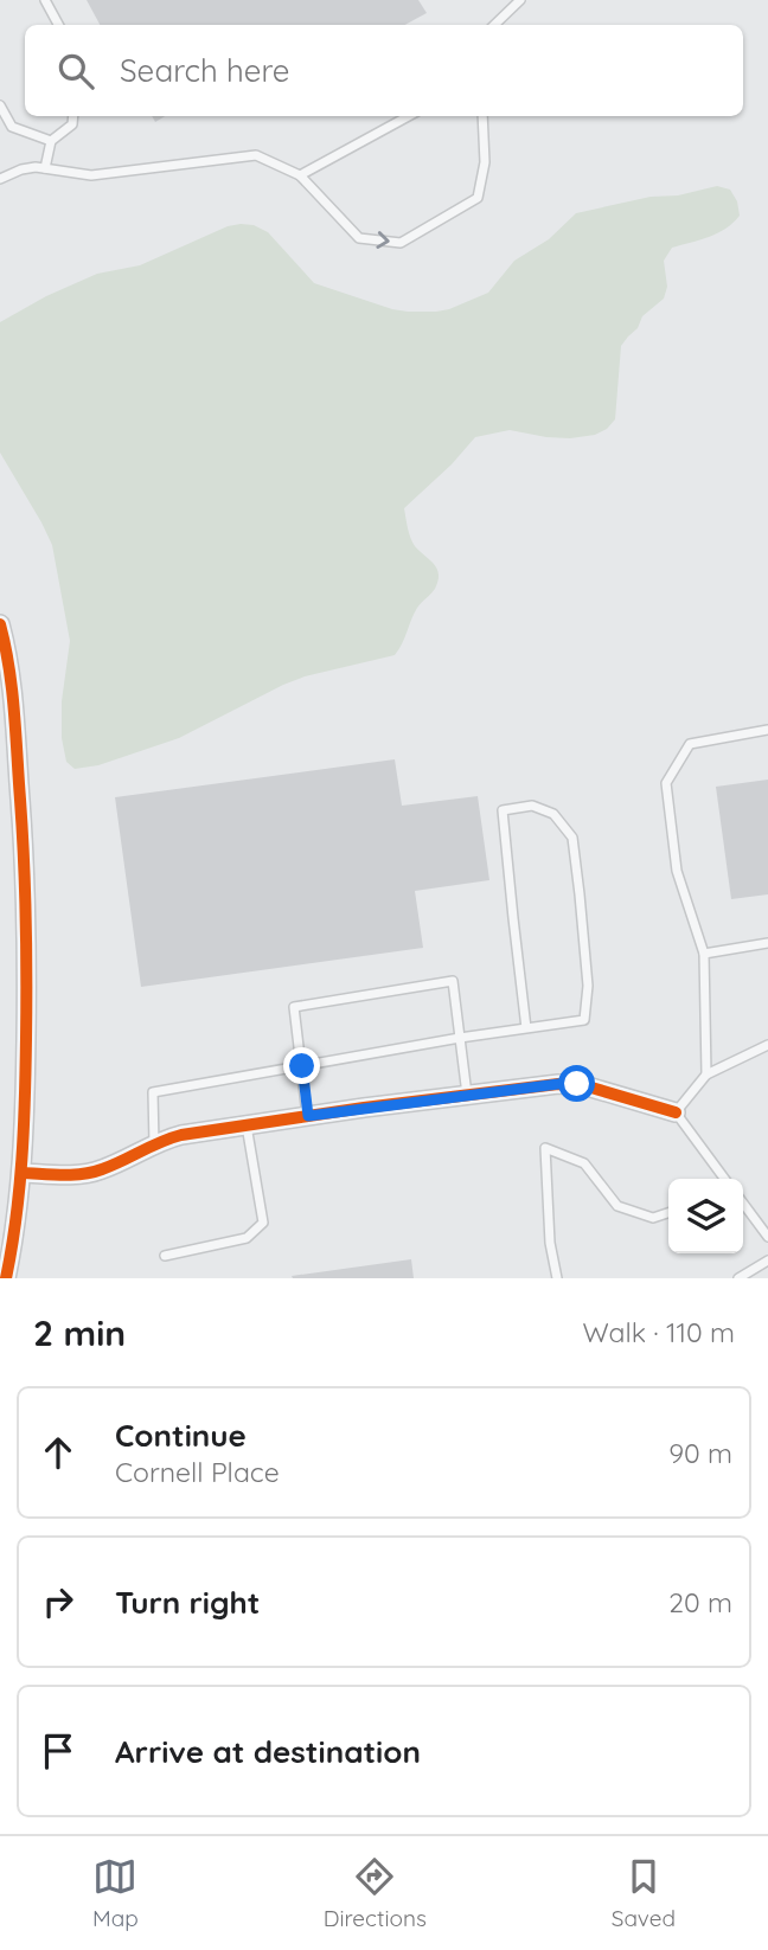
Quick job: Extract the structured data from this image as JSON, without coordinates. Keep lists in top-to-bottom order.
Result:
{
  "page": {
    "search": "Search here",
    "heading": ["2 min", "Walk · 110 m"],
    "list": [
      ["Continue", "Cornell Place", "90 m"],
      ["Turn right", "20 m"],
      "Arrive at destination"
    ],
    "nav": ["Map", "Directions", "Saved"]
  }
}
